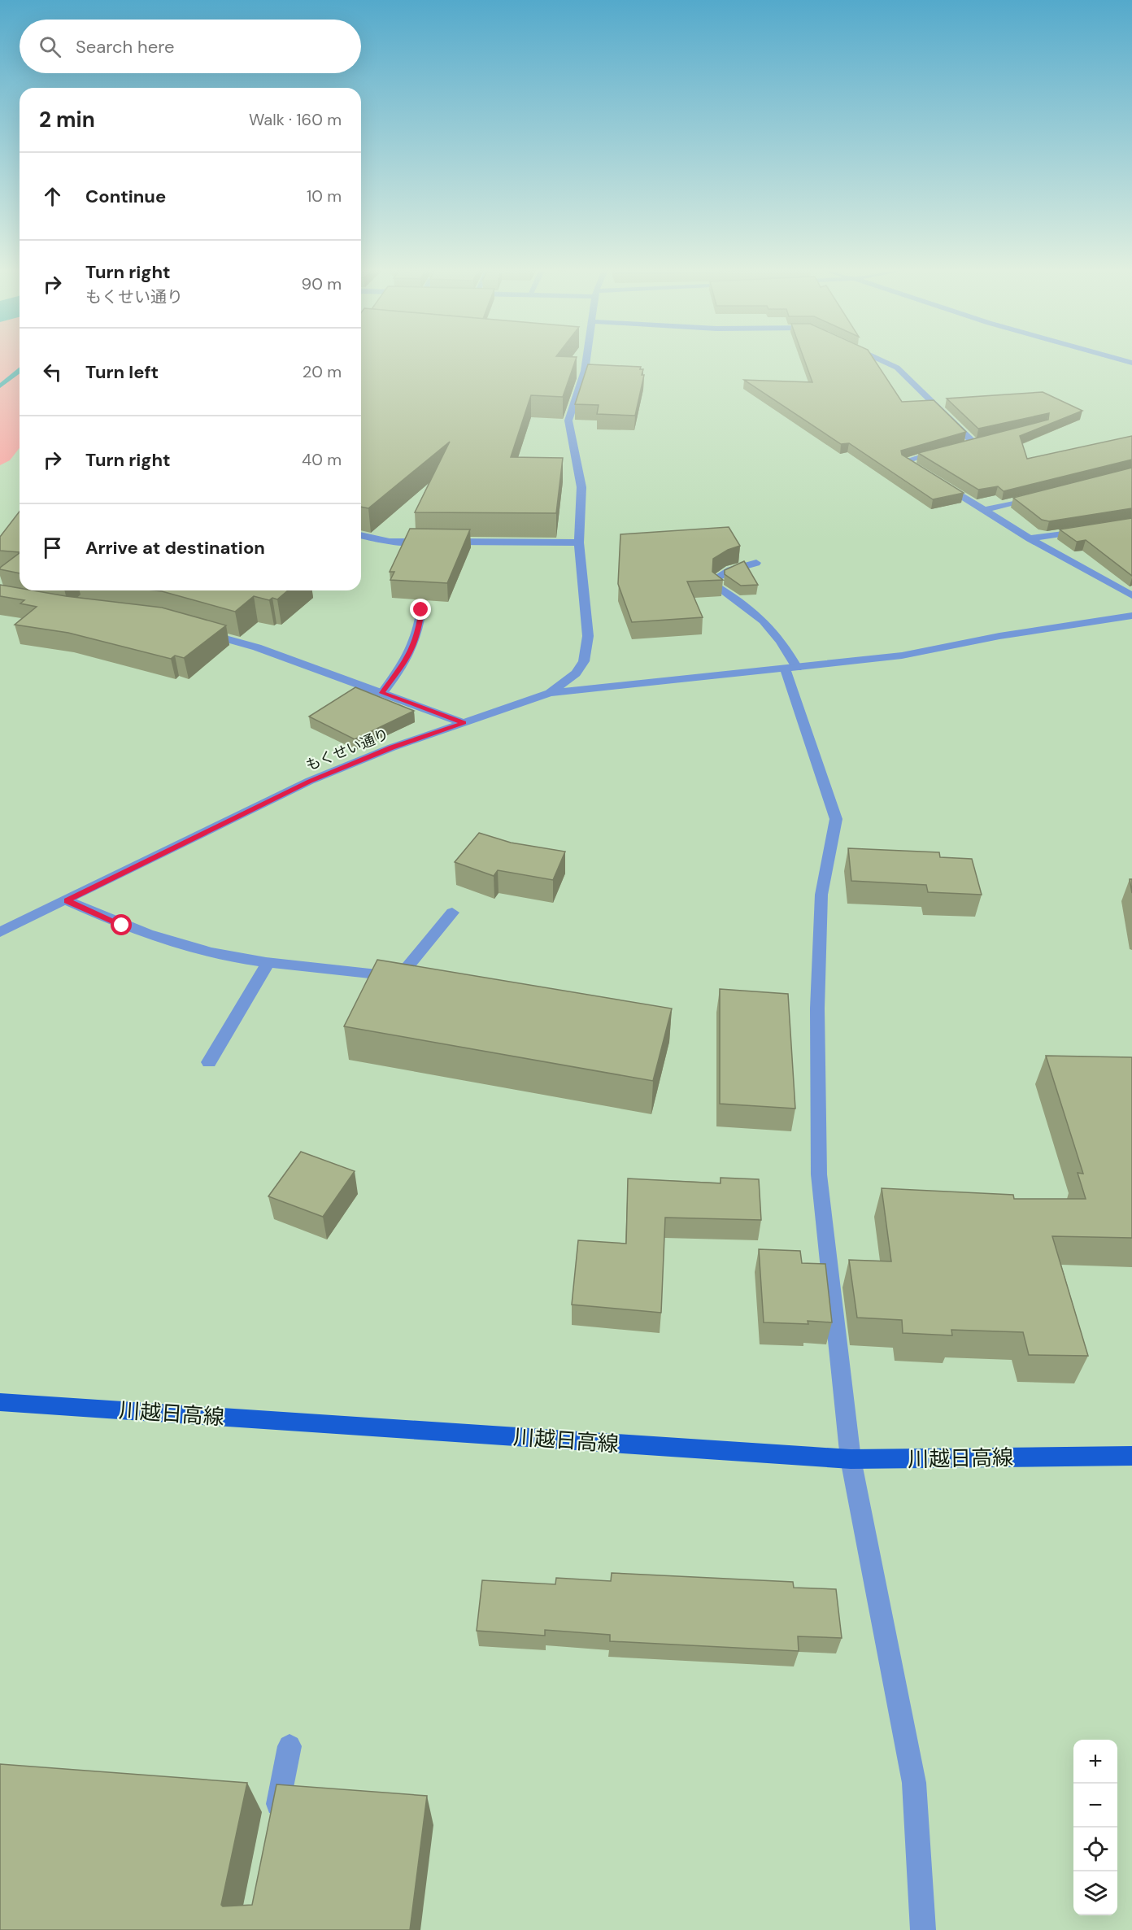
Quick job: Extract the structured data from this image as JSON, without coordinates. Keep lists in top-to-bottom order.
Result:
{
  "streets": {
    "main road": ["川越日高線"],
    "street": ["もくせい通り"]
  },
  "page": {
    "search": "Search here",
    "heading": ["2 min", "Walk · 160 m"],
    "list": [
      ["Continue", "10 m"],
      ["Turn right", "もくせい通り", "90 m"],
      ["Turn left", "20 m"],
      ["Turn right", "40 m"],
      "Arrive at destination"
    ],
    "map_buttons": ["+", "−"]
  }
}
